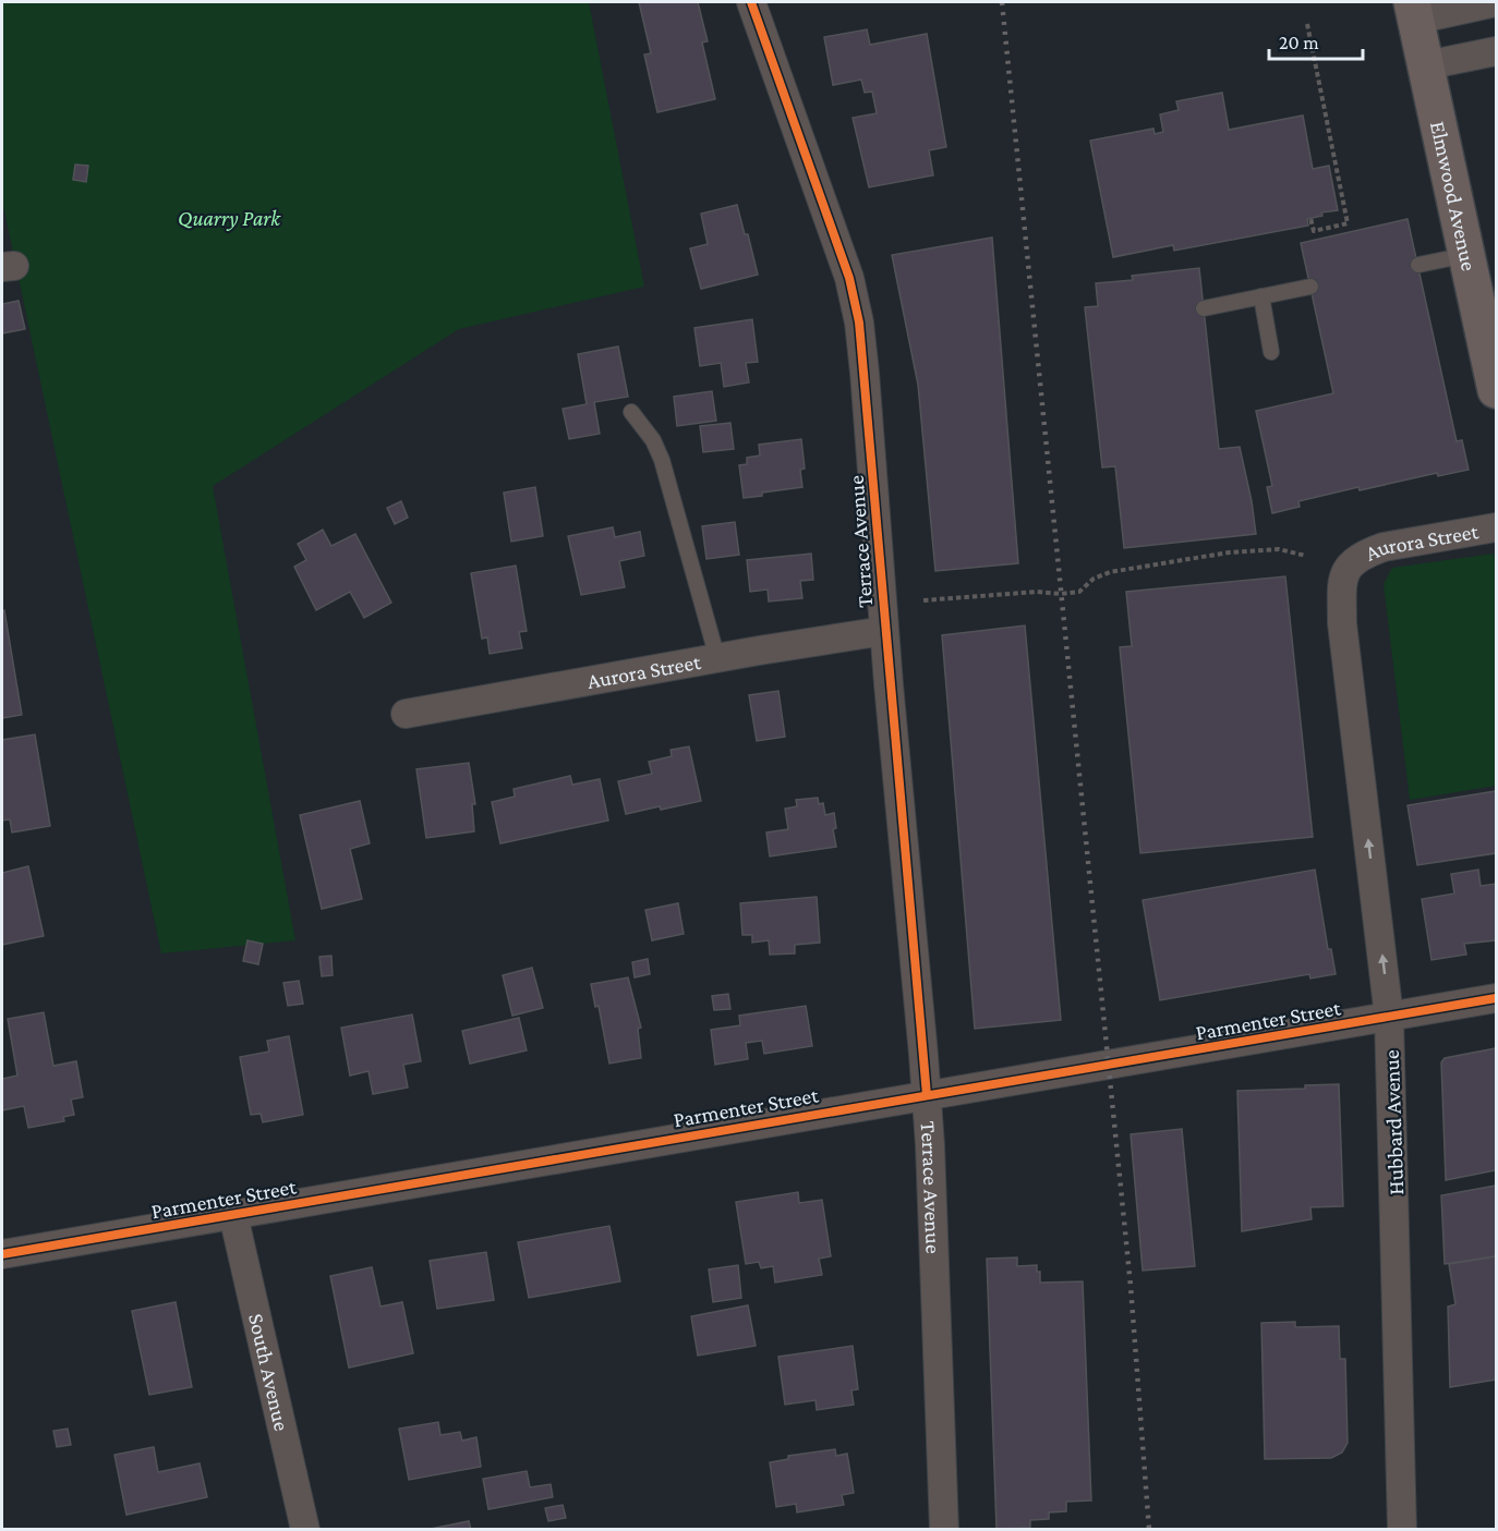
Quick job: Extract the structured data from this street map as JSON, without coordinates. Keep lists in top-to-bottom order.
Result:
{
  "streets": {
    "street": [
      "Elmwood Avenue",
      "Terrace Avenue",
      "Aurora Street",
      "Parmenter Street",
      "Hubbard Avenue",
      "South Avenue"
    ]
  },
  "crossings": [
    ["Terrace Avenue", "Aurora Street"],
    ["Terrace Avenue", "Parmenter Street"],
    ["Aurora Street", "Hubbard Avenue"],
    ["Parmenter Street", "Hubbard Avenue"],
    ["Parmenter Street", "South Avenue"]
  ],
  "one_way": ["Hubbard Avenue"],
  "parks": ["Quarry Park"],
  "scale_bar": "20 m"
}
